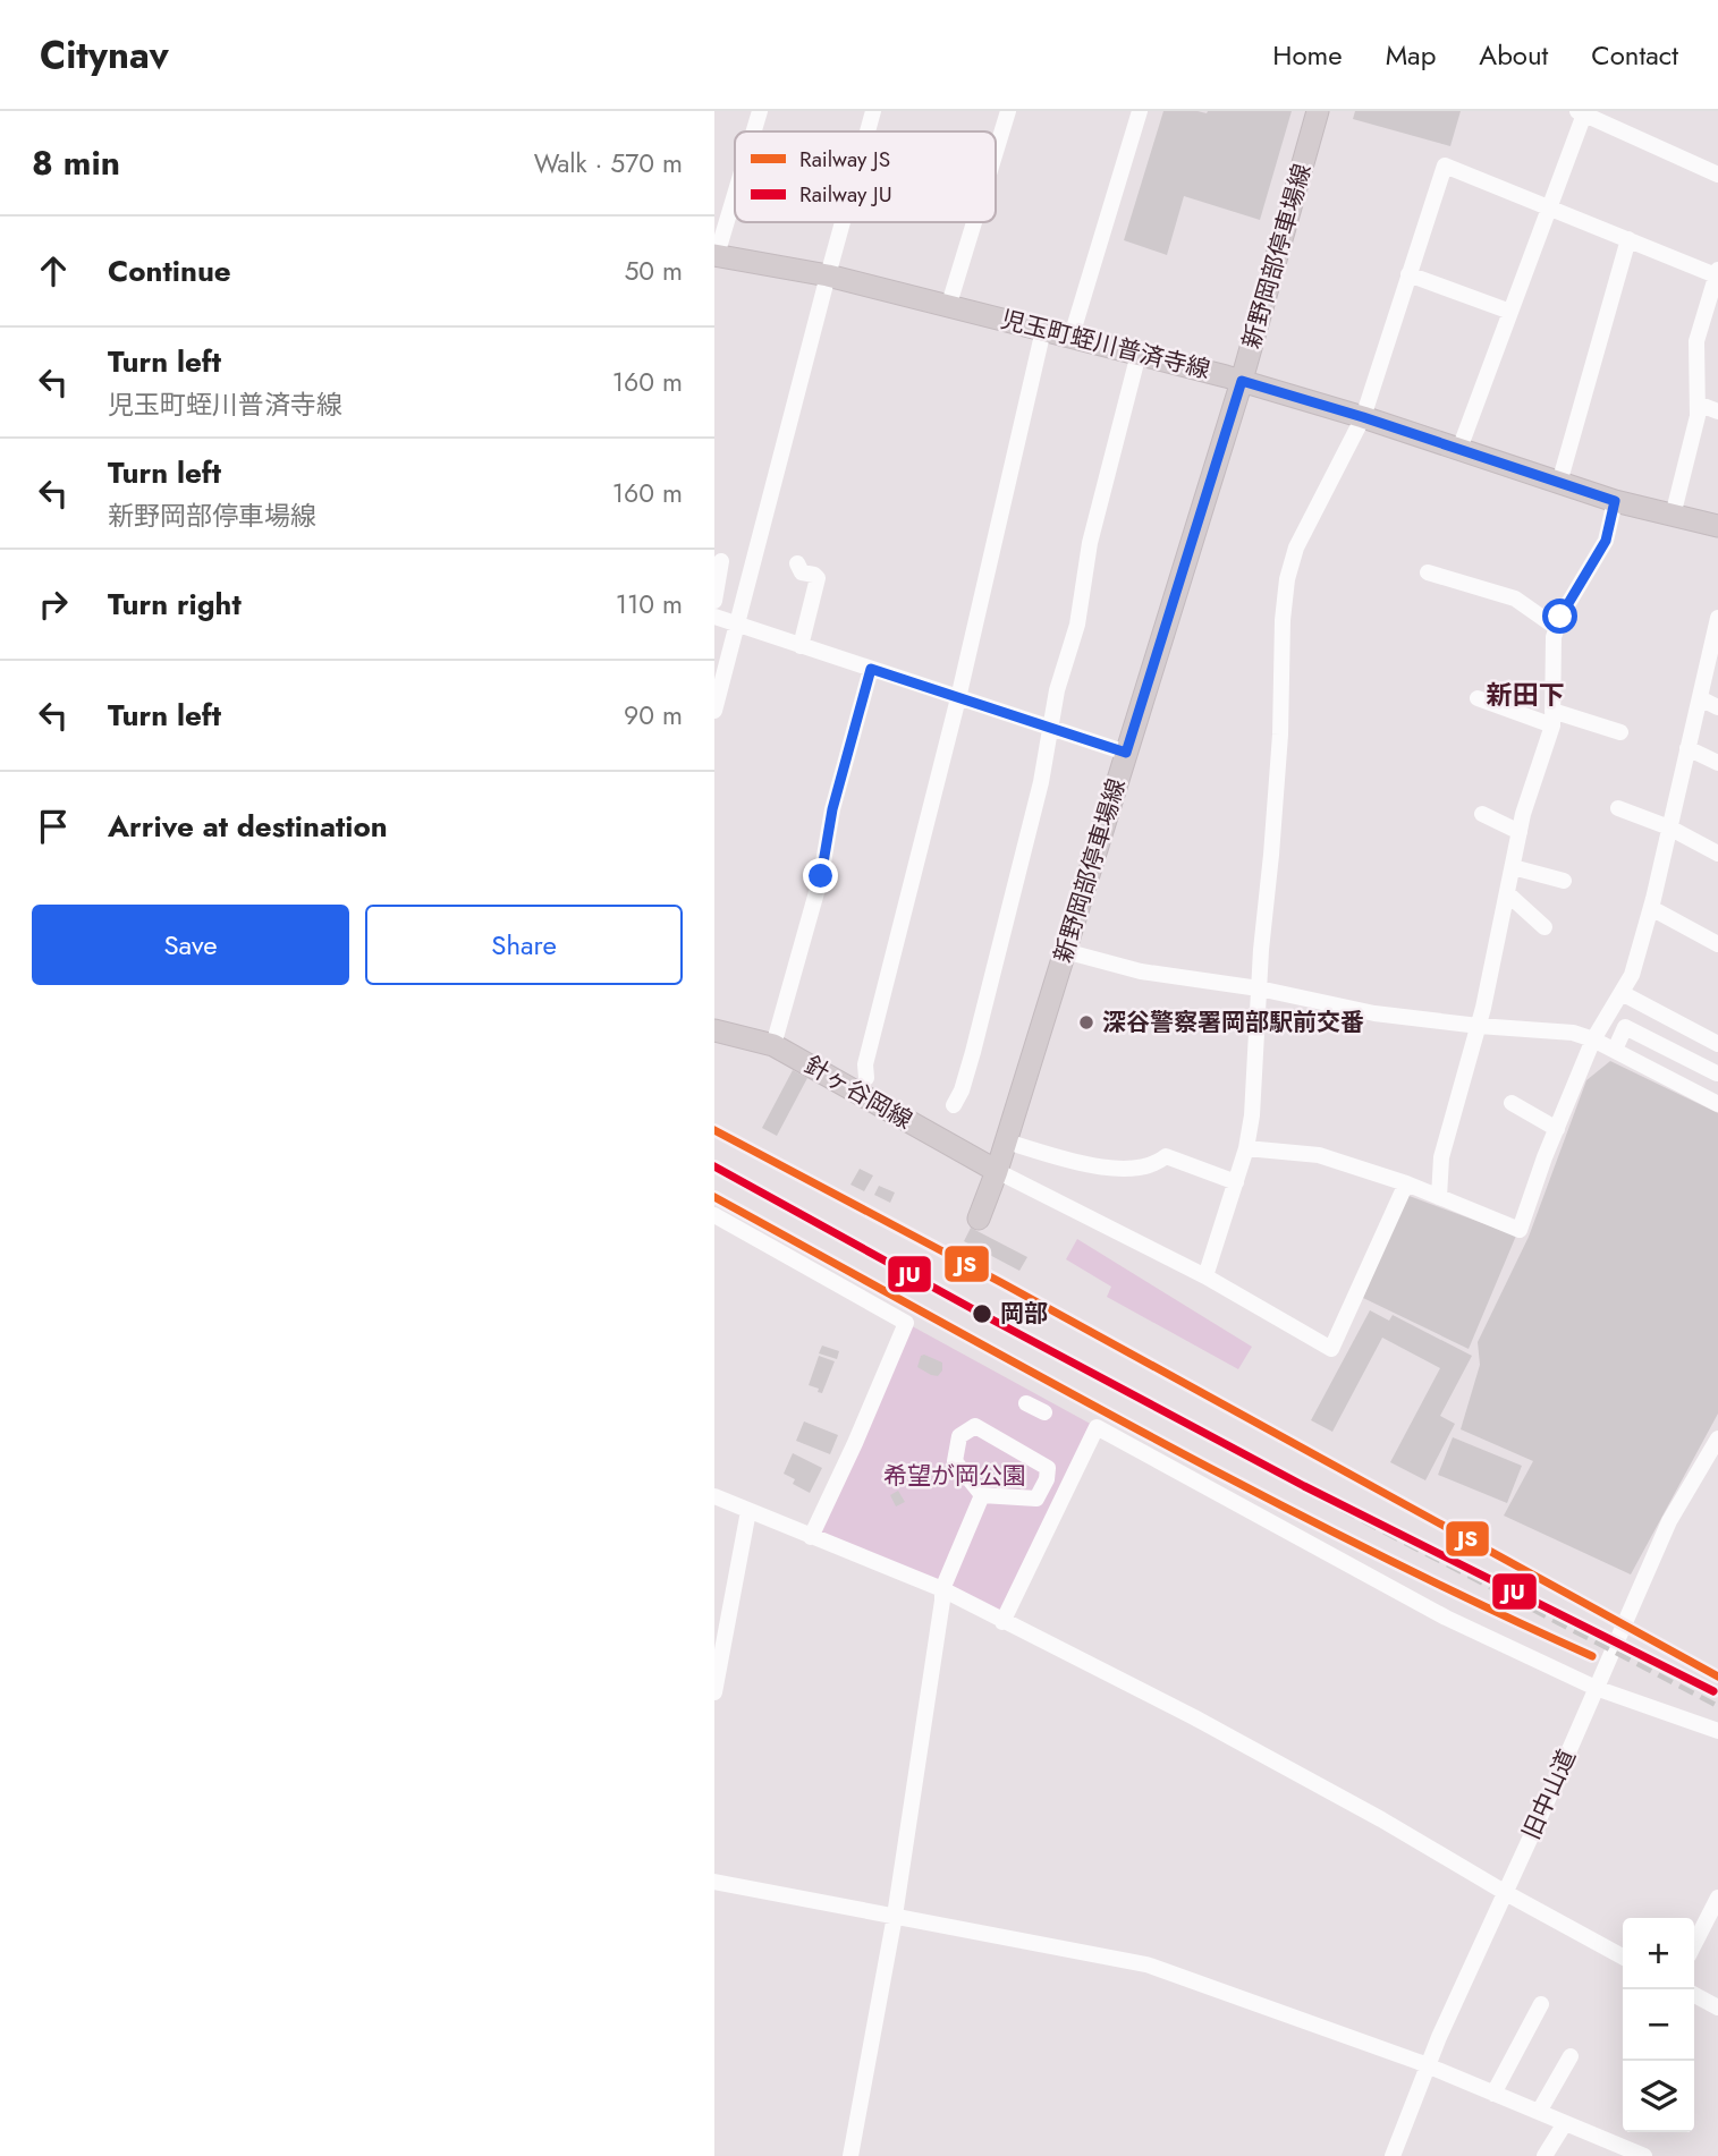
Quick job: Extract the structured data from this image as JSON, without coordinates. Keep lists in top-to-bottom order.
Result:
{
  "streets": {
    "main road": ["新野岡部停車場線", "児玉町蛭川普済寺線", "針ヶ谷岡線"],
    "street": ["旧中山道"]
  },
  "crossings": [
    ["新野岡部停車場線", "児玉町蛭川普済寺線"],
    ["新野岡部停車場線", "針ヶ谷岡線"]
  ],
  "districts": ["新田下"],
  "parks": ["希望が岡公園"],
  "places": ["深谷警察署岡部駅前交番", "岡部"],
  "lines": ["rail line JS", "rail line JU"],
  "legend": ["Railway JS", "Railway JU"],
  "page": {
    "header": "Citynav",
    "nav": [
      "Home",
      "Map",
      "About",
      "Contact"
    ],
    "heading": ["8 min", "Walk · 570 m"],
    "list": [
      ["Continue", "50 m"],
      ["Turn left", "児玉町蛭川普済寺線", "160 m"],
      ["Turn left", "新野岡部停車場線", "160 m"],
      ["Turn right", "110 m"],
      ["Turn left", "90 m"],
      "Arrive at destination"
    ],
    "buttons": ["Save", "Share"],
    "map_buttons": ["+", "−"]
  }
}
